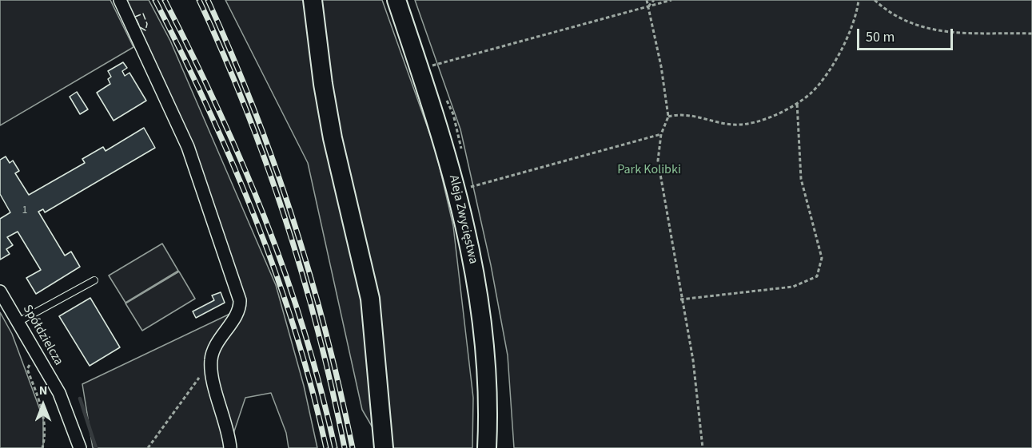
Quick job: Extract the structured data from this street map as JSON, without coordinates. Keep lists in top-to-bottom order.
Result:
{
  "streets": {
    "main road": ["Aleja Zwycięstwa"],
    "street": ["Spółdzielcza"]
  },
  "parks": ["Park Kolibki"],
  "house_numbers": ["1"],
  "scale_bar": "50 m",
  "north": "top"
}
